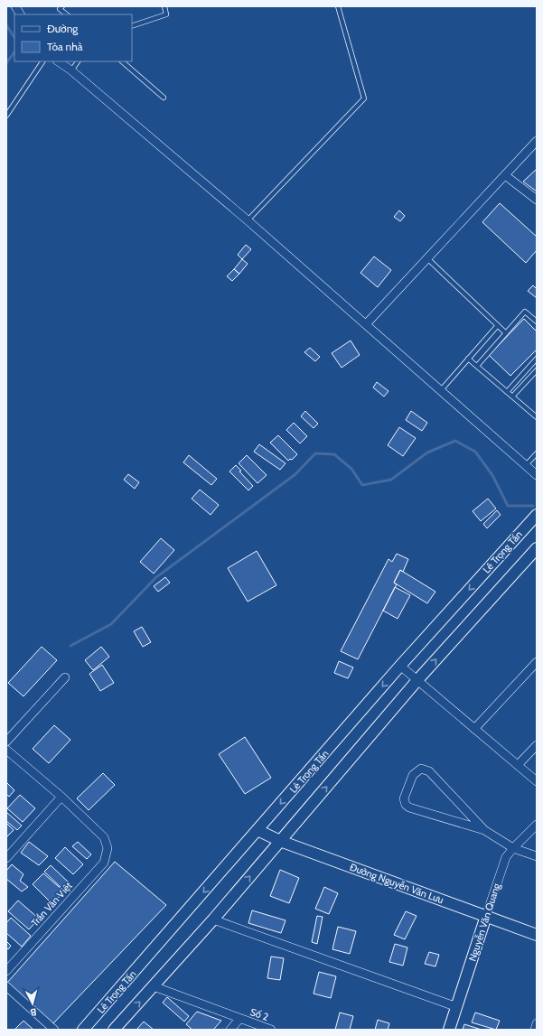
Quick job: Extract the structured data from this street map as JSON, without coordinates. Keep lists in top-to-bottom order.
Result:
{
  "streets": {
    "street": [
      "Lê Trọng Tấn",
      "Đường Nguyễn Văn Lưu",
      "Trần Văn Việt",
      "Nguyễn Văn Quang",
      "Số 2"
    ]
  },
  "crossings": [
    ["Lê Trọng Tấn", "Đường Nguyễn Văn Lưu"],
    ["Đường Nguyễn Văn Lưu", "Nguyễn Văn Quang"]
  ],
  "legend": ["Đường", "Tòa nhà"],
  "north": "bottom"
}
